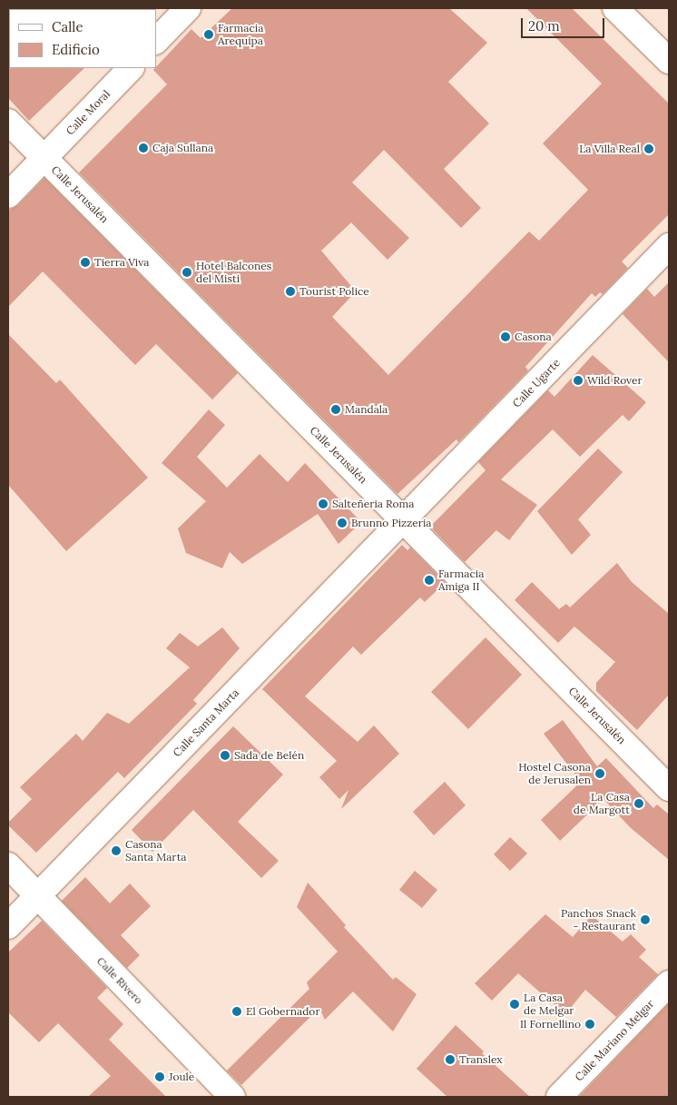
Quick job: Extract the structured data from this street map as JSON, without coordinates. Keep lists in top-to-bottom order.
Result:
{
  "streets": {
    "street": [
      "Calle Moral",
      "Calle Jerusalén",
      "Calle Ugarte",
      "Calle Santa Marta",
      "Calle Rivero",
      "Calle Mariano Melgar"
    ]
  },
  "crossings": [
    ["Calle Moral", "Calle Jerusalén"],
    ["Calle Jerusalén", "Calle Ugarte"],
    ["Calle Jerusalén", "Calle Santa Marta"],
    ["Calle Ugarte", "Calle Santa Marta"],
    ["Calle Santa Marta", "Calle Rivero"]
  ],
  "places": [
    "Farmacia Arequipa",
    "Caja Sullana",
    "La Villa Real",
    "Tierra Viva",
    "Hotel Balcones del Misti",
    "Tourist Police",
    "Casona",
    "Wild Rover",
    "Mandala",
    "Salteñeria Roma",
    "Brunno Pizzeria",
    "Farmacia Amiga II",
    "Sada de Belén",
    "Hostel Casona de Jerusalen",
    "La Casa de Margott",
    "Casona Santa Marta",
    "Panchos Snack - Restaurant",
    "La Casa de Melgar",
    "El Gobernador",
    "Il Fornellino",
    "Translex",
    "Joule"
  ],
  "legend": ["Calle", "Edificio"],
  "scale_bar": "20 m"
}
